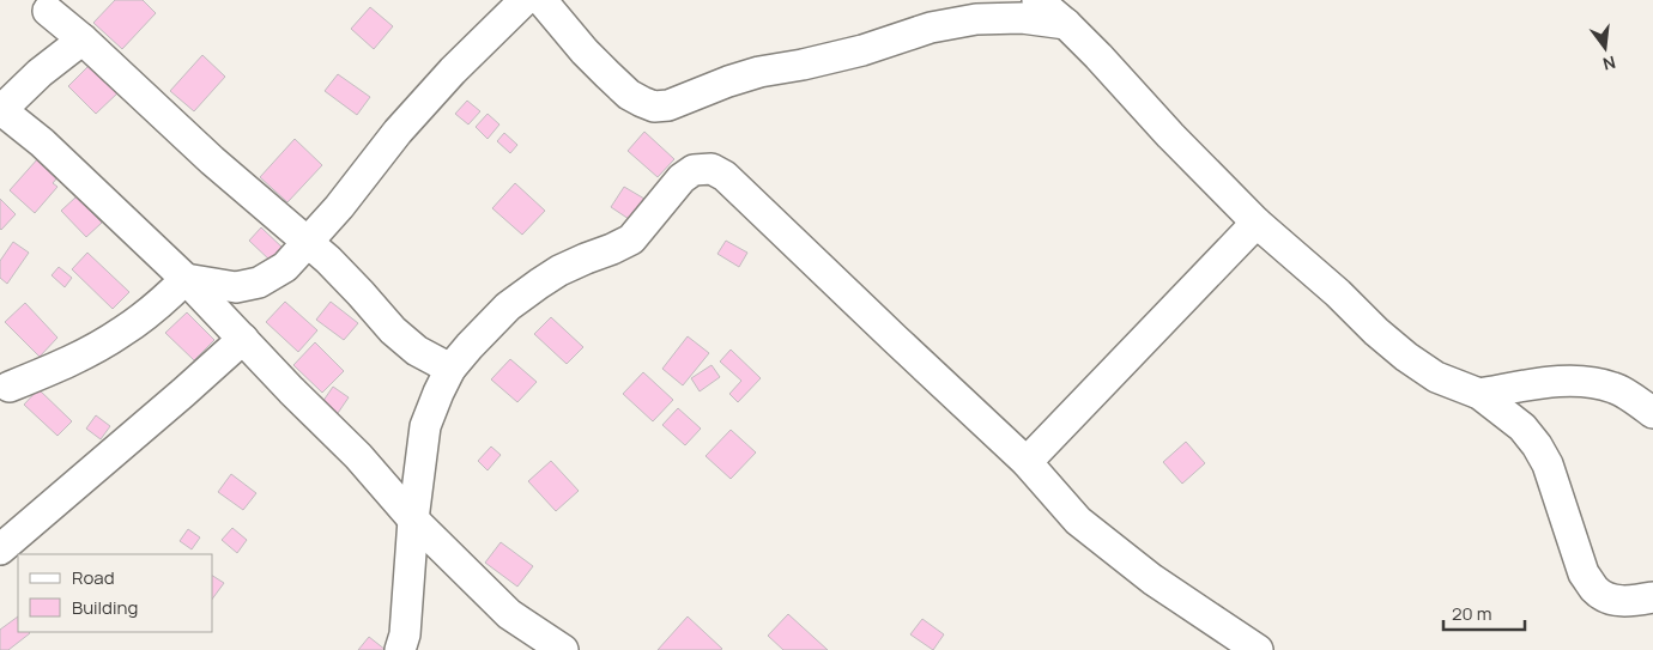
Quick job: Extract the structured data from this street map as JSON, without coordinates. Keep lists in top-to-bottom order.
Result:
{
  "legend": ["Road", "Building"],
  "scale_bar": "20 m",
  "north": "bottom"
}
